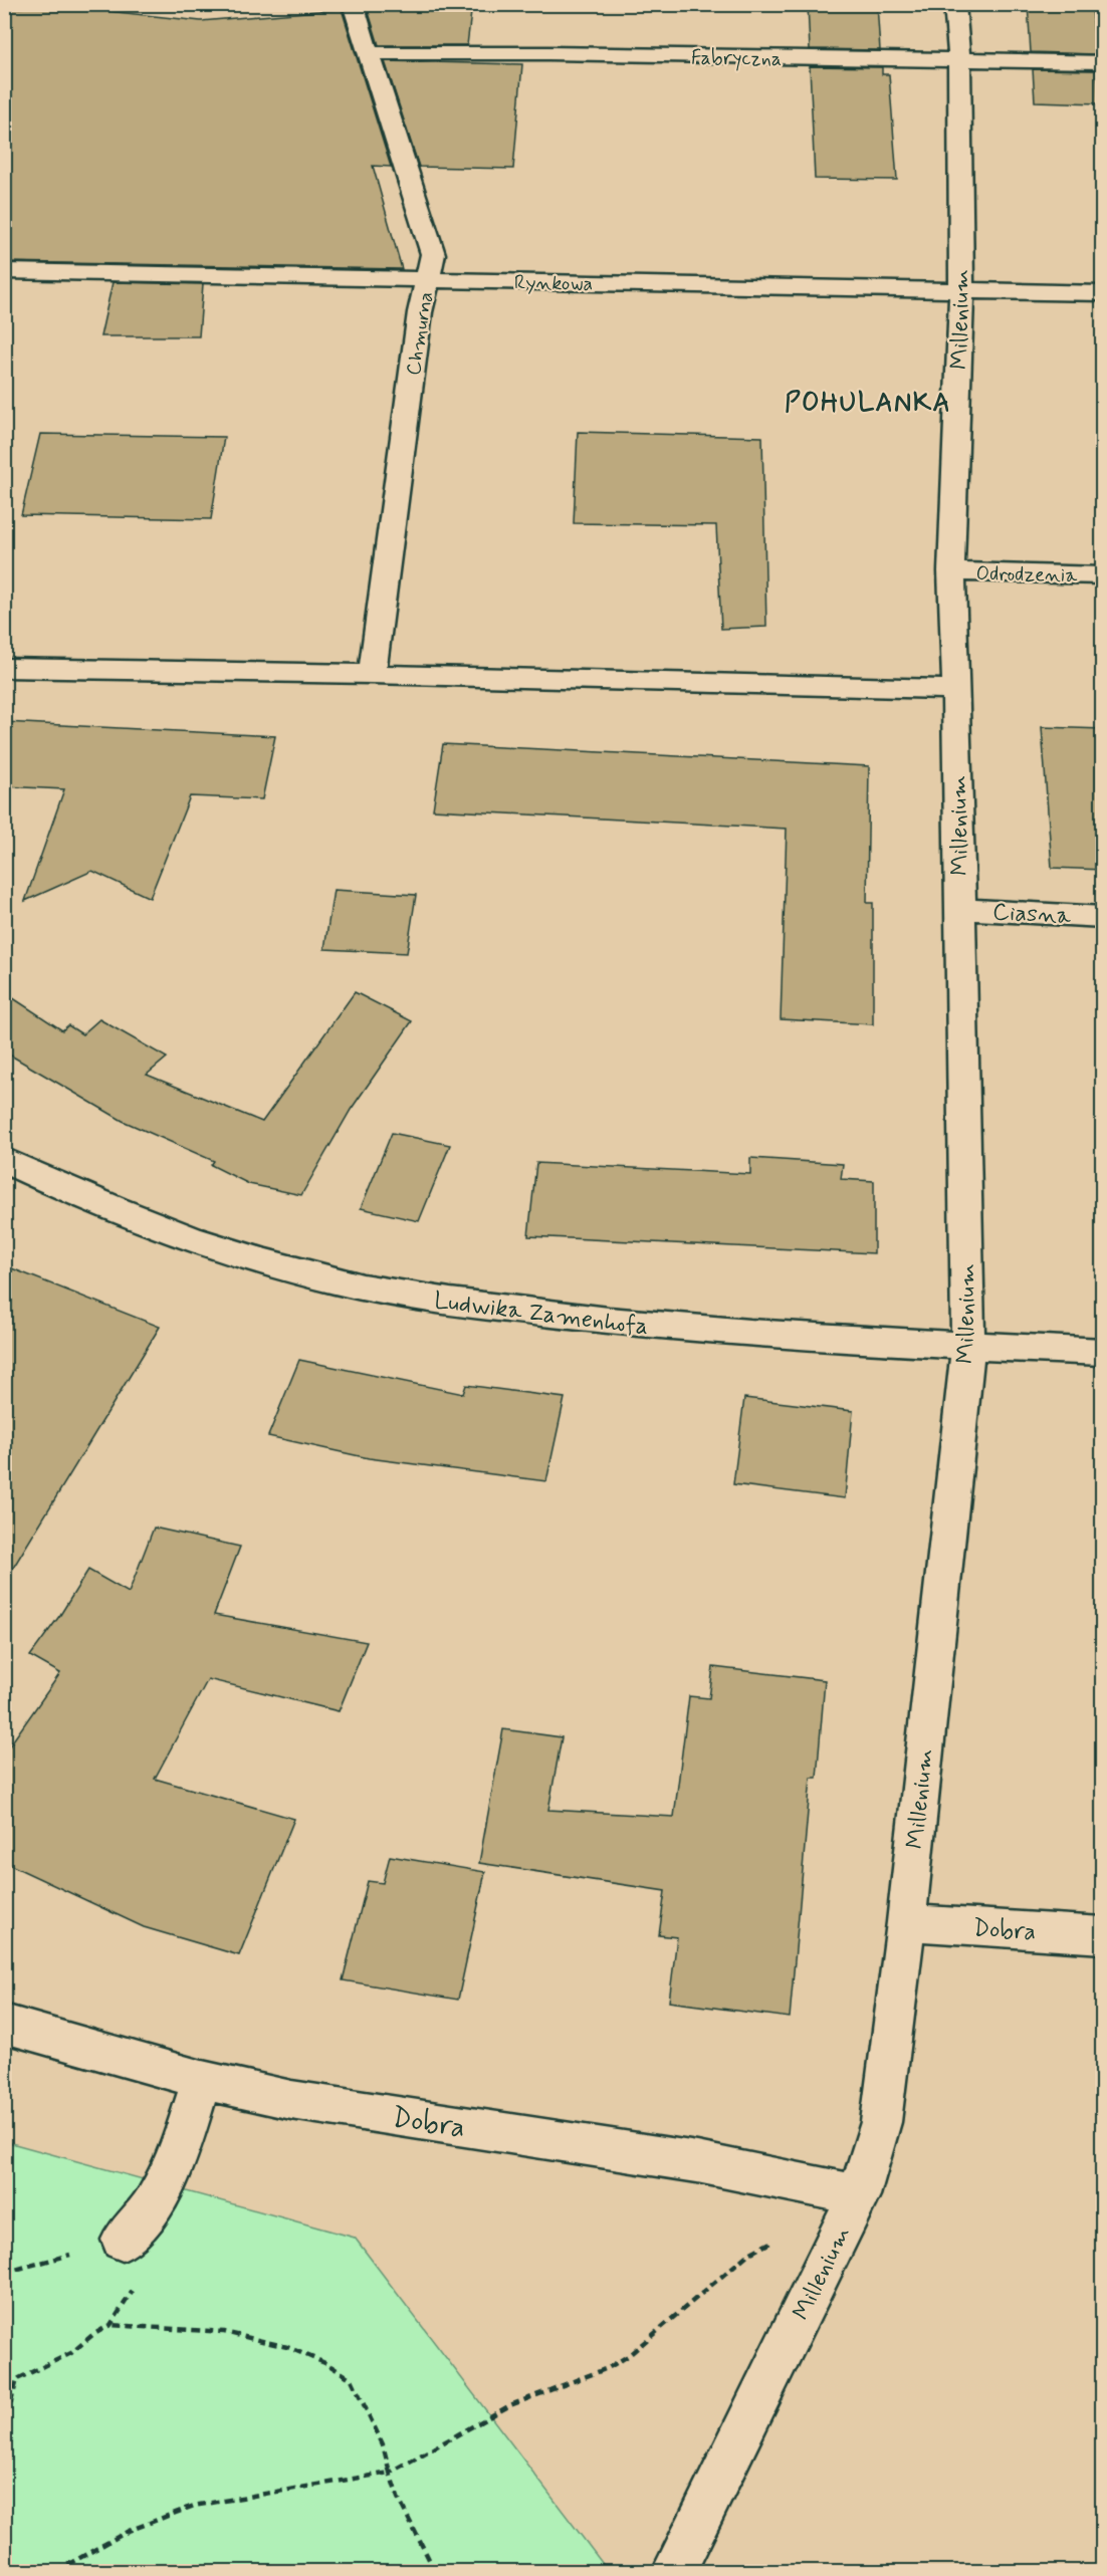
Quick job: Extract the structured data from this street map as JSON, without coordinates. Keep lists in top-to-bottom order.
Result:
{
  "streets": {
    "street": [
      "Fabryczna",
      "Rynkowa",
      "Millenium",
      "Chmurna",
      "Odrodzenia",
      "Ciasna",
      "Ludwika Zamenhofa",
      "Dobra"
    ]
  },
  "crossings": [
    ["Fabryczna", "Millenium"],
    ["Fabryczna", "Chmurna"],
    ["Rynkowa", "Millenium"],
    ["Rynkowa", "Chmurna"],
    ["Millenium", "Odrodzenia"],
    ["Millenium", "Ciasna"],
    ["Millenium", "Ludwika Zamenhofa"],
    ["Millenium", "Dobra"]
  ],
  "districts": ["POHULANKA"]
}
